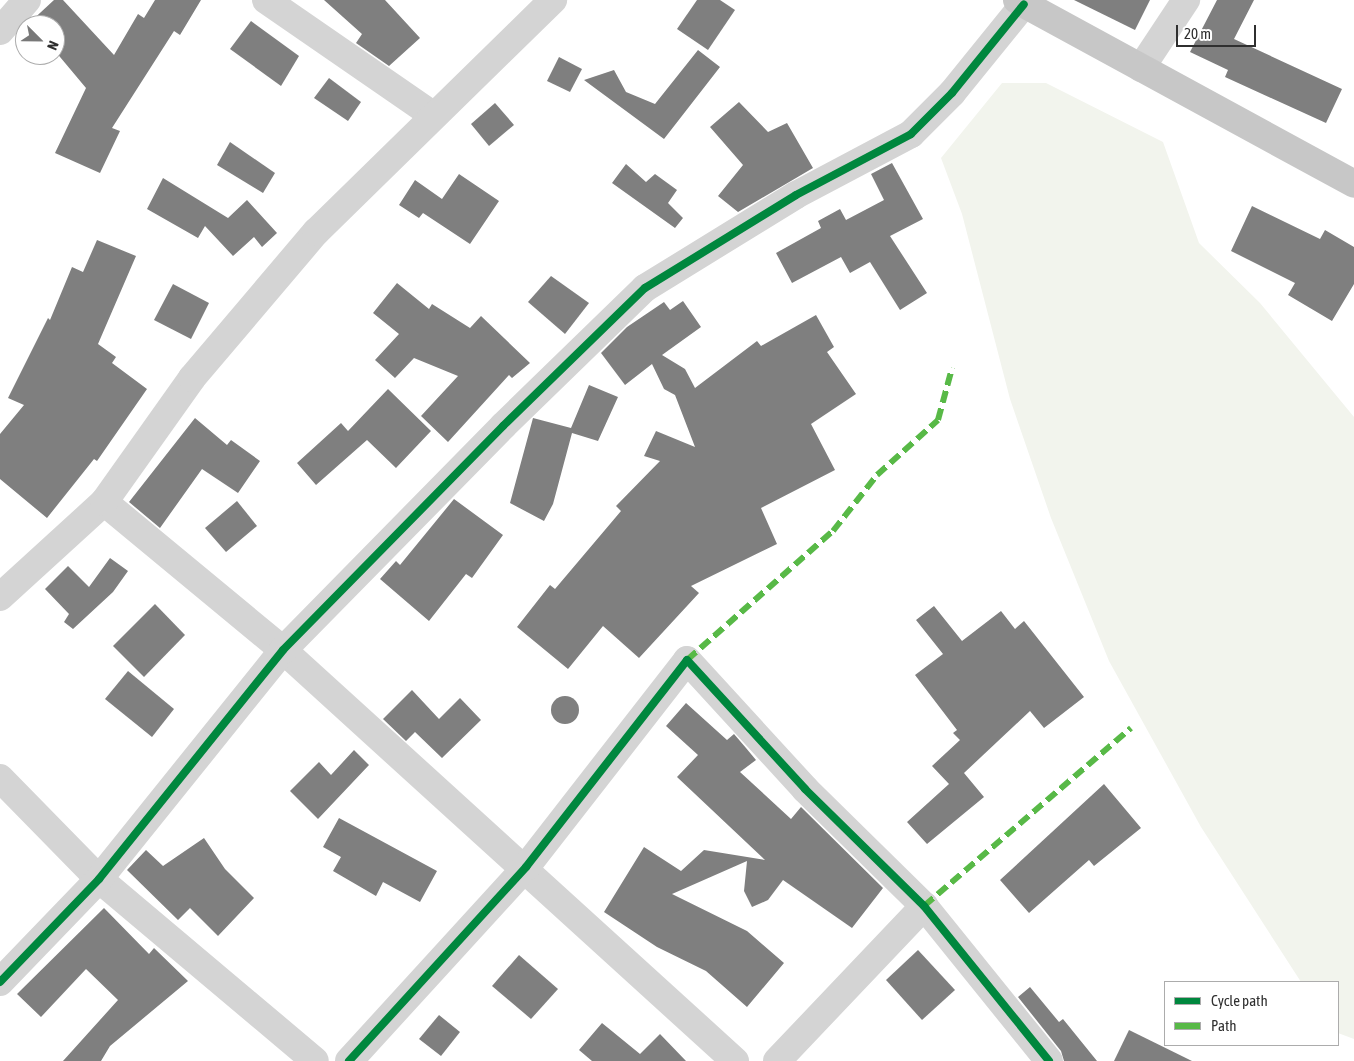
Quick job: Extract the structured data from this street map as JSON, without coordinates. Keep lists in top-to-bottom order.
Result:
{
  "legend": ["Cycle path", "Path"],
  "scale_bar": "20 m",
  "north": "bottom right"
}
